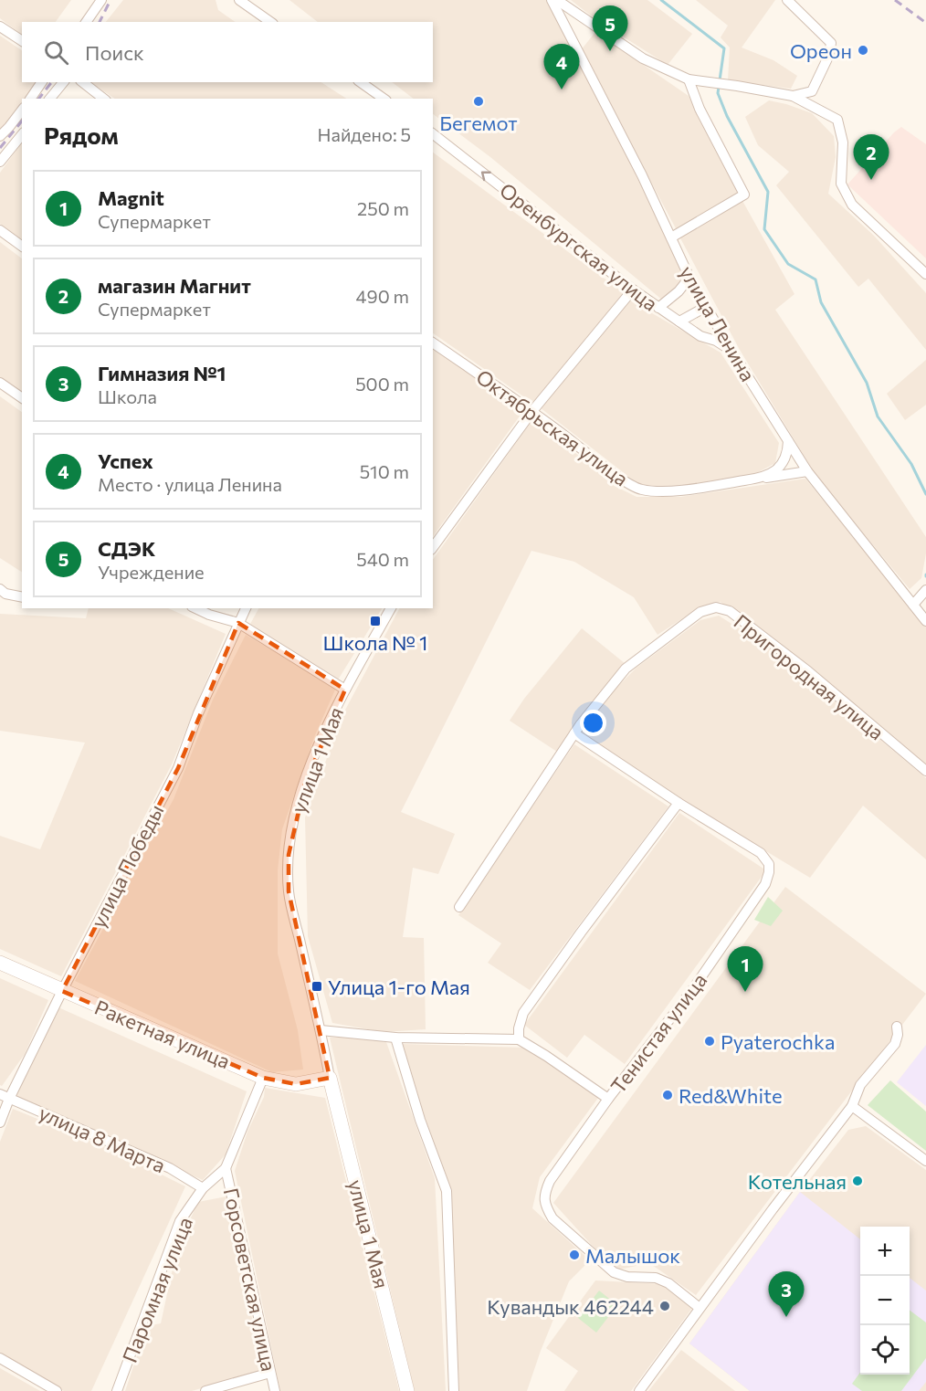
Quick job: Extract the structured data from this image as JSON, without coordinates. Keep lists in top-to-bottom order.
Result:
{
  "streets": {
    "main road": ["улица 1 Мая", "Ракетная улица"],
    "street": [
      "Оренбургская улица",
      "улица Ленина",
      "Октябрьская улица",
      "Пригородная улица",
      "улица Победы",
      "Тенистая улица",
      "улица 8 Марта",
      "Горсоветская улица",
      "Паромная улица"
    ]
  },
  "crossings": [
    ["Оренбургская улица", "улица Ленина"],
    ["улица Ленина", "Октябрьская улица"],
    ["Пригородная улица", "Тенистая улица"],
    ["улица 1 Мая", "Ракетная улица"],
    ["улица Победы", "Ракетная улица"],
    ["улица Победы", "улица 8 Марта"],
    ["Ракетная улица", "Паромная улица"],
    ["улица 8 Марта", "Паромная улица"],
    ["Горсоветская улица", "Паромная улица"]
  ],
  "one_way": ["Оренбургская улица"],
  "places": {
    "other": [
      "Ореон",
      "Бегемот",
      "Pyaterochka",
      "Red&White",
      "Котельная",
      "Малышок",
      "Кувандык 462244"
    ],
    "transit": ["Школа № 1", "Улица 1-го Мая"]
  },
  "page": {
    "pins": [
      "5",
      "4",
      "2",
      "1",
      "3"
    ],
    "search": "Поиск",
    "heading": ["Рядом", "Найдено: 5"],
    "list": [
      {
        "mark": "1",
        "name": "Magnit",
        "note": "Супермаркет",
        "value": "250 m"
      },
      {
        "mark": "2",
        "name": "магазин Магнит",
        "note": "Супермаркет",
        "value": "490 m"
      },
      {
        "mark": "3",
        "name": "Гимназия №1",
        "note": "Школа",
        "value": "500 m"
      },
      {
        "mark": "4",
        "name": "Успех",
        "note": "Место · улица Ленина",
        "value": "510 m"
      },
      {
        "mark": "5",
        "name": "СДЭК",
        "note": "Учреждение",
        "value": "540 m"
      }
    ],
    "map_buttons": ["+", "−"]
  }
}
